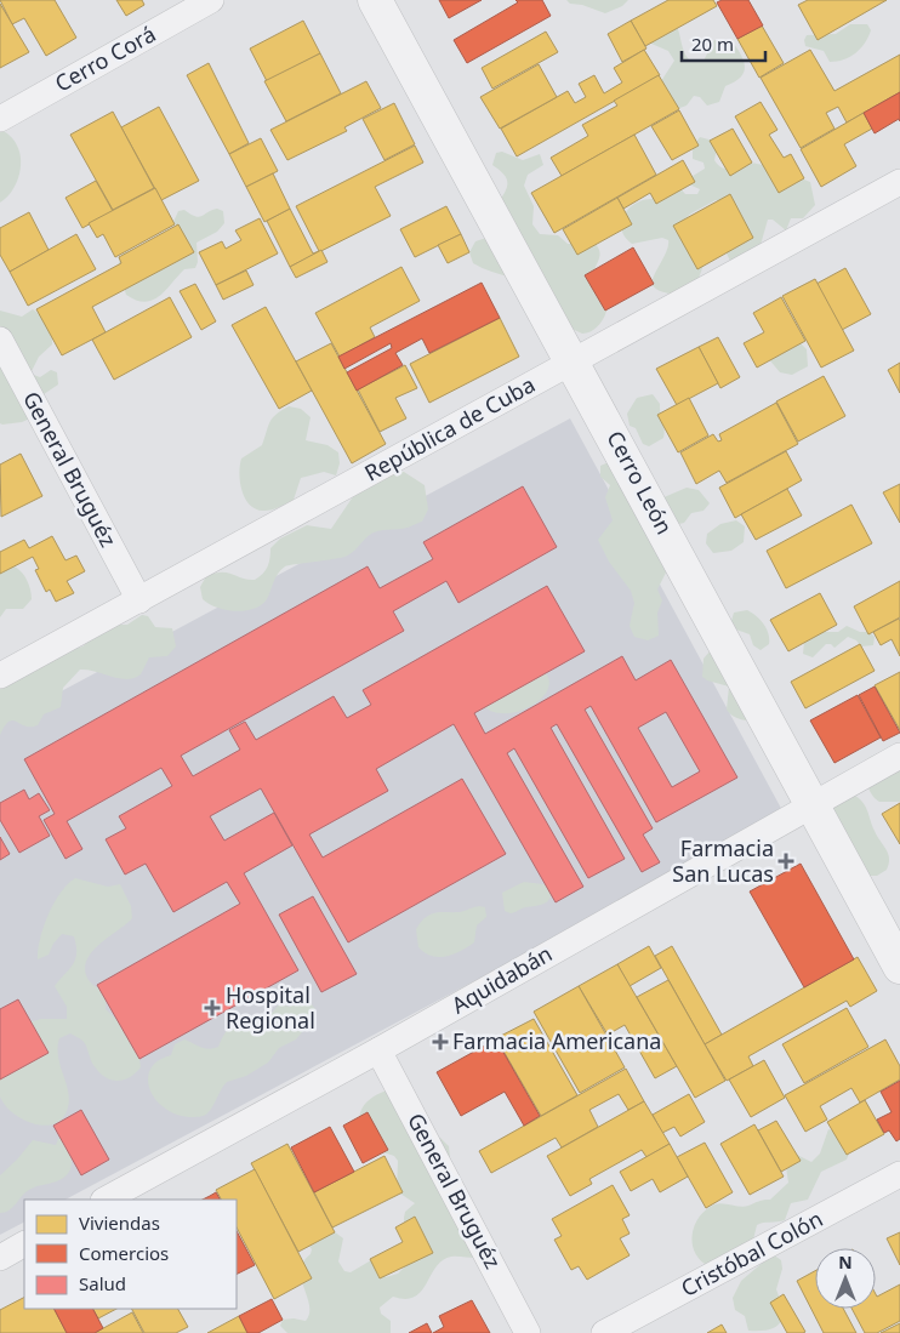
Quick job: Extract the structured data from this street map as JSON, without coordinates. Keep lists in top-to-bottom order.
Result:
{
  "streets": {
    "street": [
      "Cerro Corá",
      "República de Cuba",
      "General Bruguéz",
      "Cerro León",
      "Aquidabán",
      "Cristóbal Colón"
    ]
  },
  "crossings": [
    ["República de Cuba", "General Bruguéz"],
    ["República de Cuba", "Cerro León"],
    ["General Bruguéz", "Aquidabán"],
    ["Cerro León", "Aquidabán"]
  ],
  "places": {
    "health": ["Farmacia San Lucas", "Hospital Regional", "Farmacia Americana"]
  },
  "legend": ["Viviendas", "Comercios", "Salud"],
  "scale_bar": "20 m",
  "north": "top"
}
